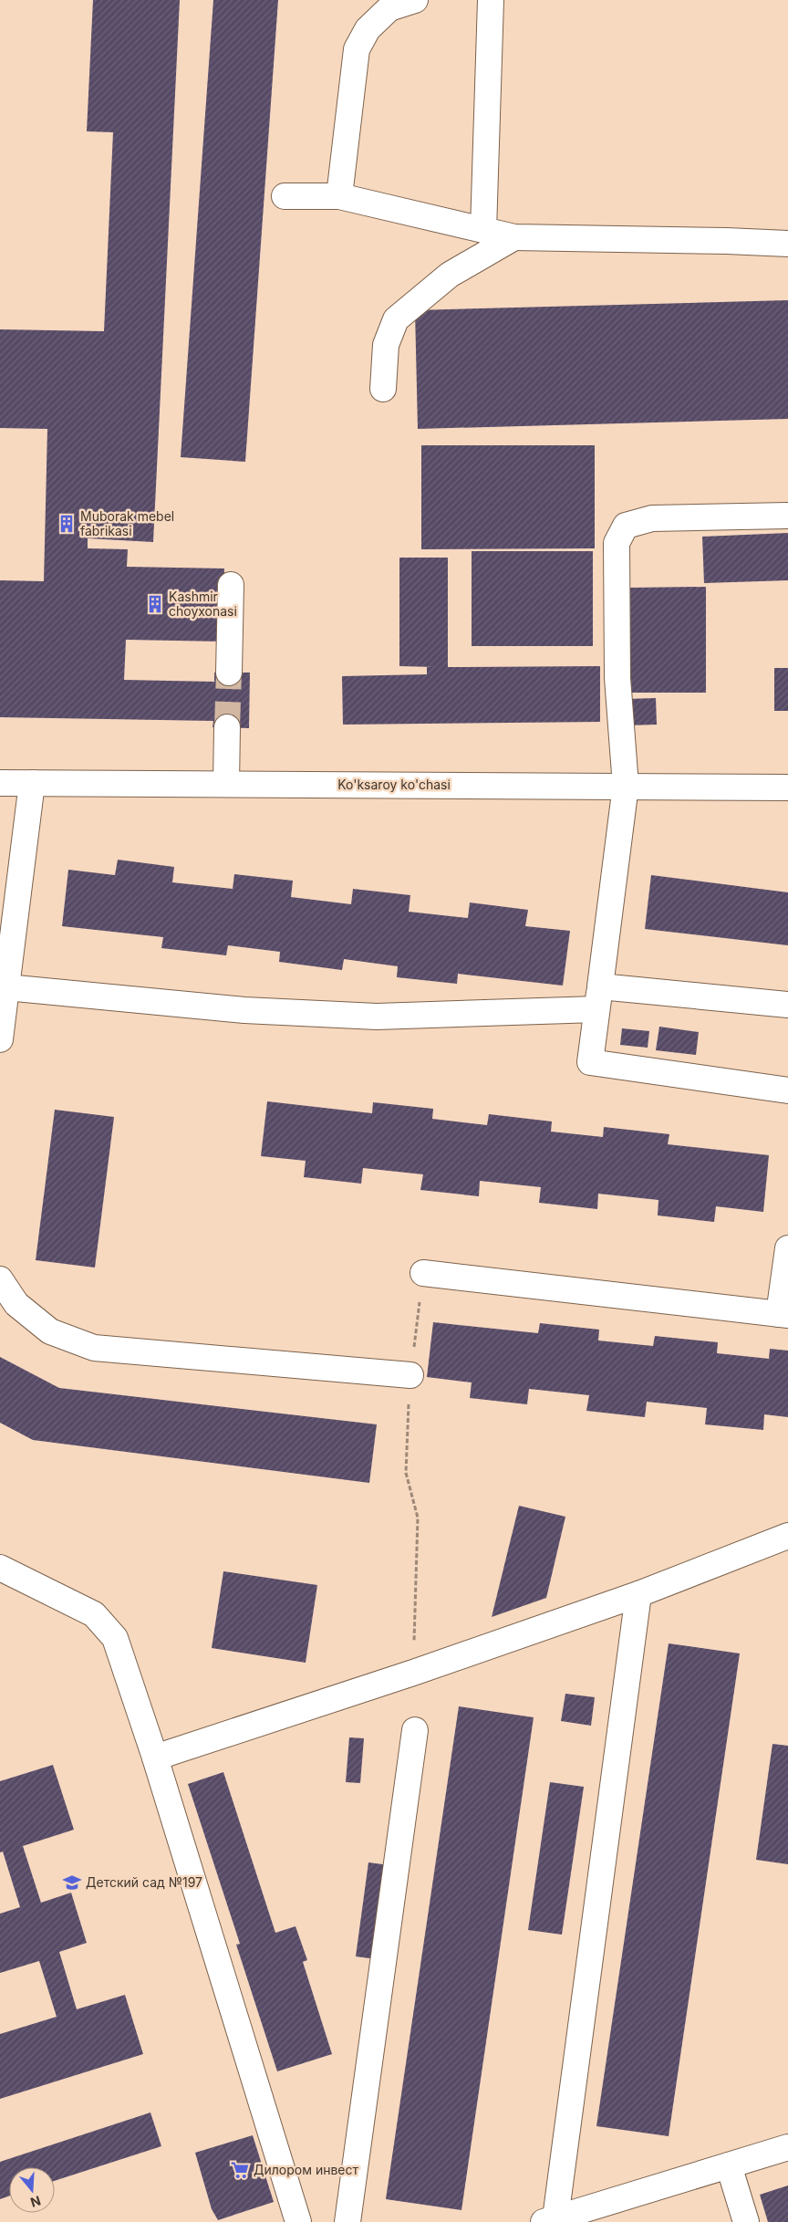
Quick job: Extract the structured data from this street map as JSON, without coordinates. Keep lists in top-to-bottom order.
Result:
{
  "streets": {
    "street": ["Ko'ksaroy ko'chasi"]
  },
  "places": {
    "building": ["Muborak mebel fabrikasi", "Kashmir choyxonasi"],
    "school or university": ["Детский сад №197"],
    "supermarket": ["Дилором инвест"]
  },
  "north": "bottom"
}
